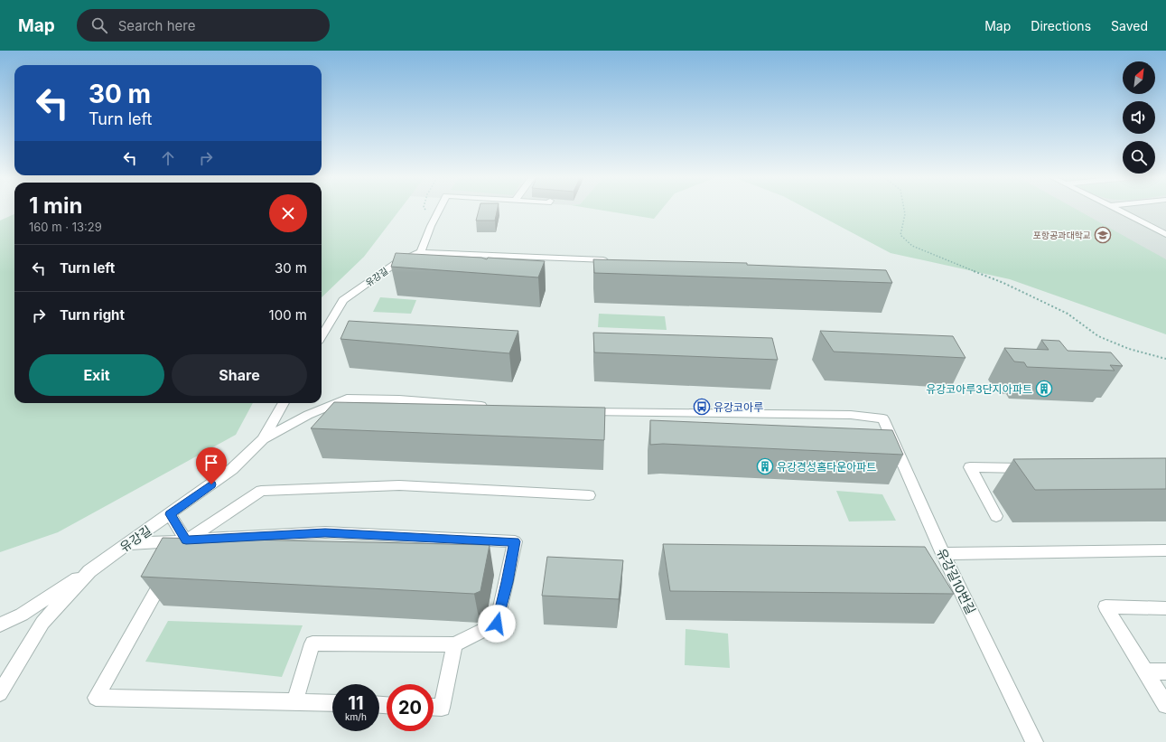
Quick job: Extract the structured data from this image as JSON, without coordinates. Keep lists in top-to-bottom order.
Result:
{
  "streets": {
    "street": ["유강길", "유강길10번길"]
  },
  "places": {
    "school or university": ["포항공과대학교"],
    "building": ["유강코아루3단지아파트", "유강경성홈타운아파트"],
    "bus stop": ["유강코아루"]
  },
  "north": "top right",
  "page": {
    "header": "Map",
    "search": "Search here",
    "nav": ["Map", "Directions", "Saved"],
    "turn": ["30 m", "Turn left"],
    "heading": ["1 min", "160 m · 13:29"],
    "list": [
      {
        "name": "Turn left",
        "value": "30 m"
      },
      {
        "name": "Turn right",
        "value": "100 m"
      }
    ],
    "buttons": ["Exit", "Share"],
    "speed": "11 km/h",
    "limit": "20"
  }
}
